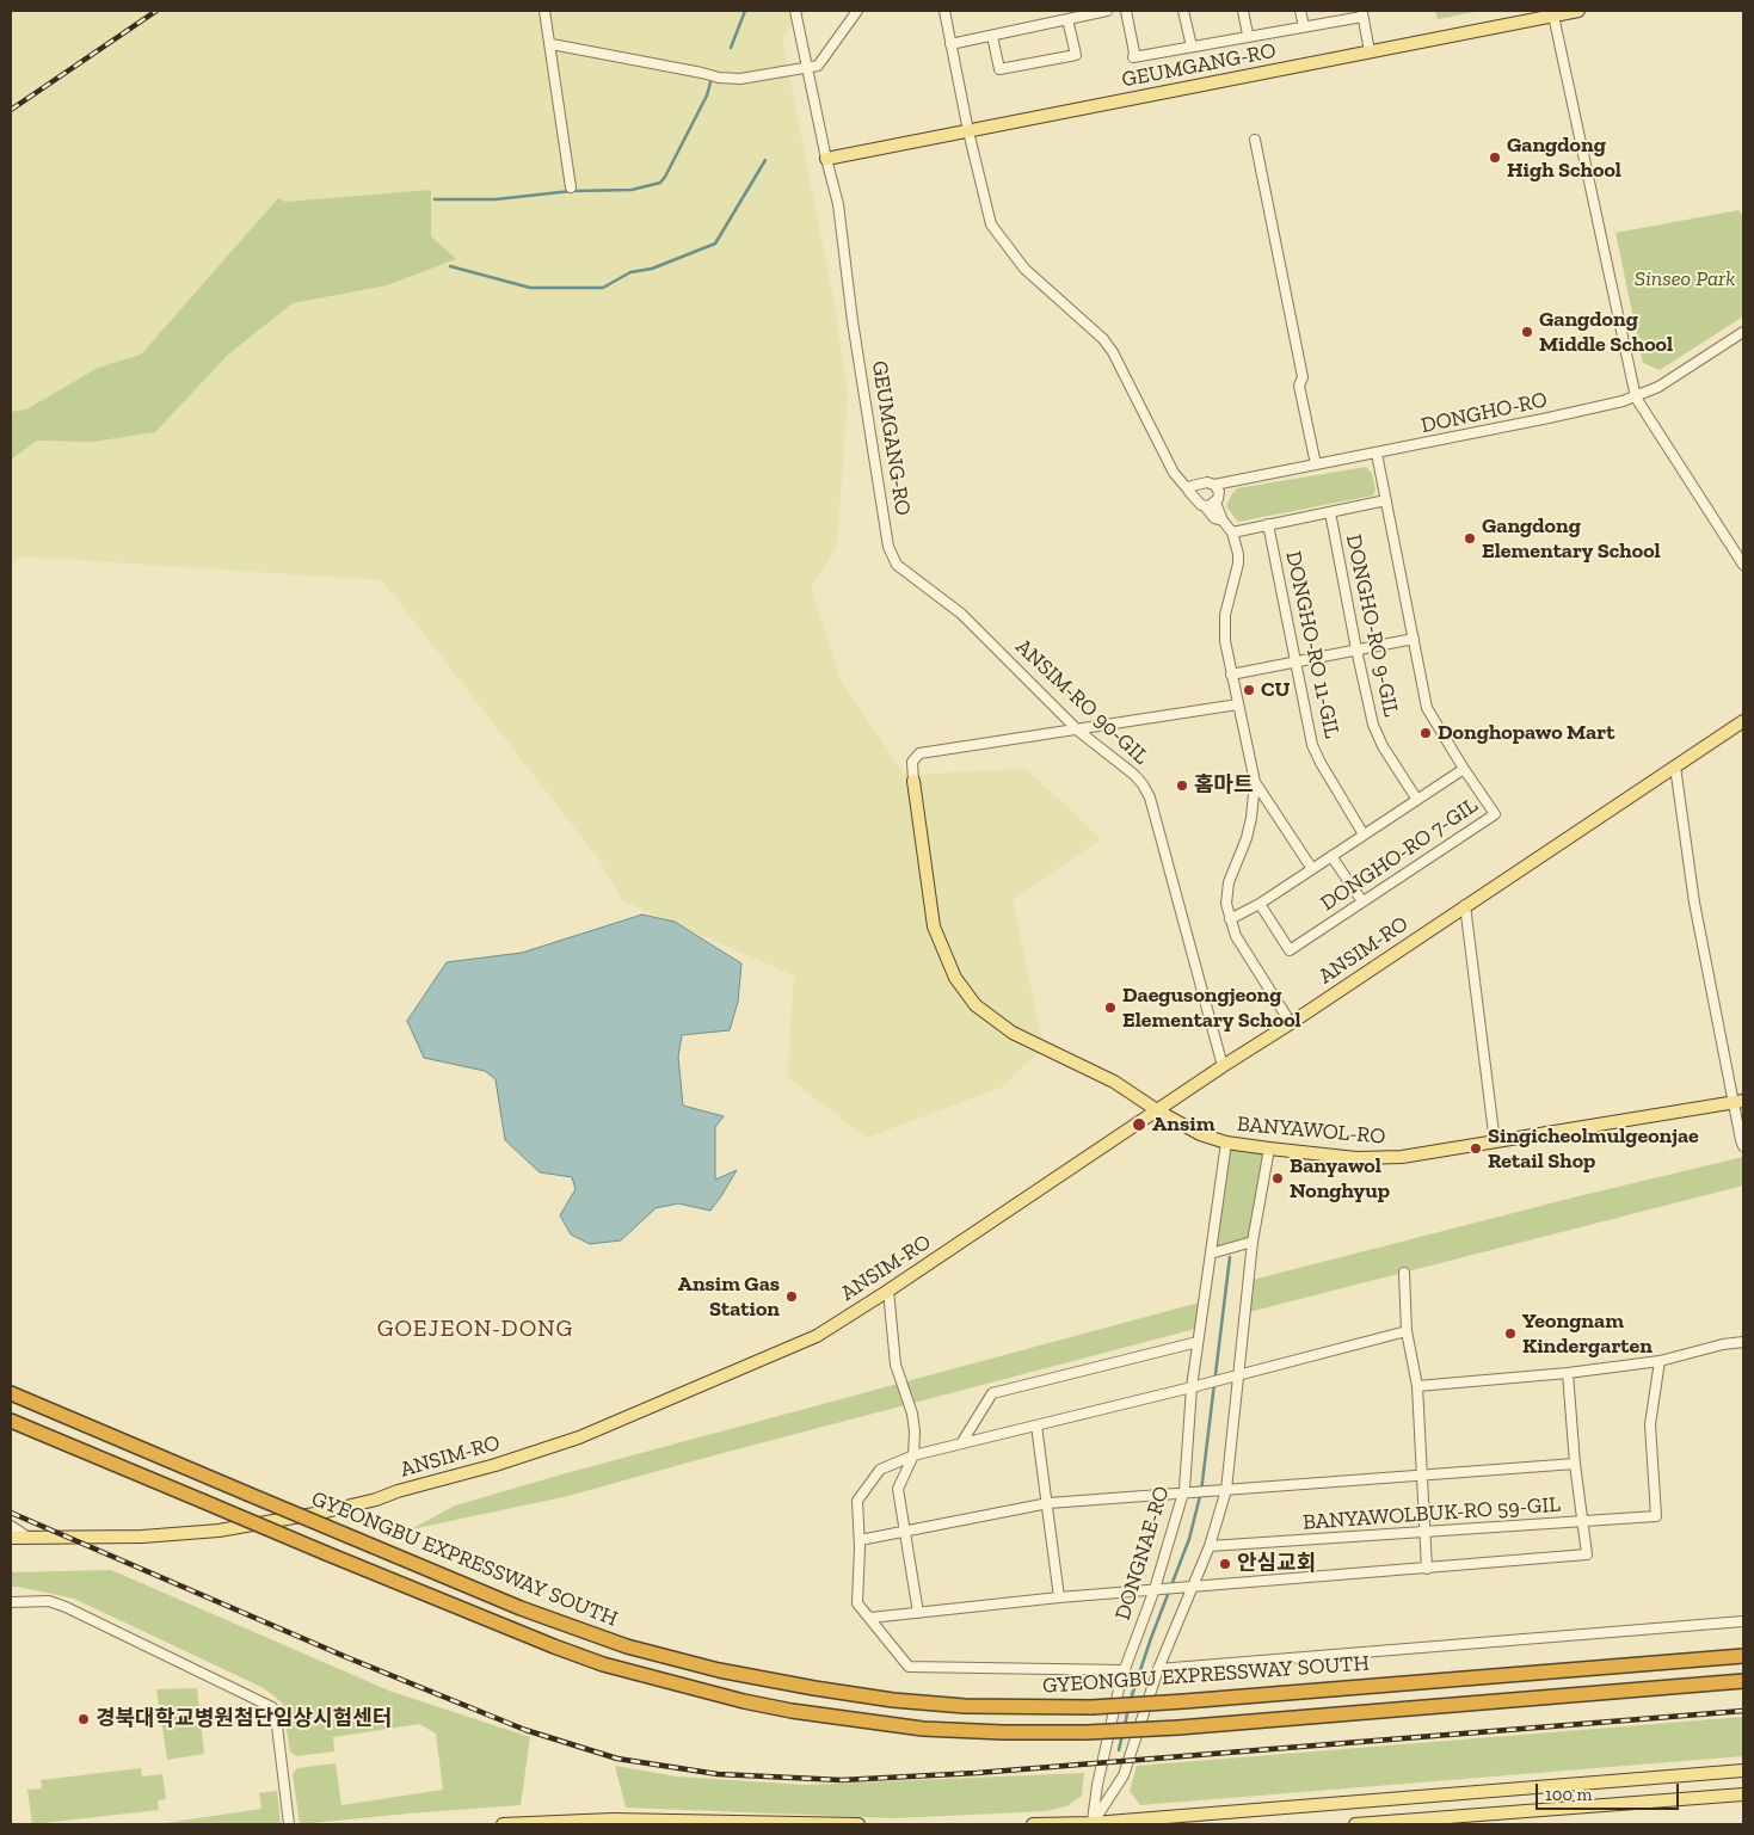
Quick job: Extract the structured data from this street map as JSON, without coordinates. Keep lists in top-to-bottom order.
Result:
{
  "streets": {
    "highway": ["GYEONGBU EXPRESSWAY SOUTH"],
    "main road": ["GEUMGANG-RO", "ANSIM-RO", "BANYAWOL-RO"],
    "street": [
      "DONGHO-RO",
      "DONGHO-RO 9-GIL",
      "DONGHO-RO 11-GIL",
      "ANSIM-RO 90-GIL",
      "DONGHO-RO 7-GIL",
      "BANYAWOLBUK-RO 59-GIL",
      "DONGNAE-RO"
    ]
  },
  "crossings": [
    ["GEUMGANG-RO", "ANSIM-RO 90-GIL"],
    ["DONGHO-RO", "DONGHO-RO 7-GIL"],
    ["ANSIM-RO 90-GIL", "ANSIM-RO"],
    ["ANSIM-RO", "BANYAWOL-RO"],
    ["BANYAWOL-RO", "DONGNAE-RO"]
  ],
  "districts": ["GOEJEON-DONG"],
  "parks": ["Sinseo Park"],
  "places": [
    "Gangdong High School",
    "Gangdong Middle School",
    "Gangdong Elementary School",
    "CU",
    "Donghopawo Mart",
    "홈마트",
    "Daegusongjeong Elementary School",
    "Ansim",
    "Singicheolmulgeonjae Retail Shop",
    "Banyawol Nonghyup",
    "Ansim Gas Station",
    "Yeongnam Kindergarten",
    "안심교회",
    "경북대학교병원첨단임상시험센터"
  ],
  "scale_bar": "100 m"
}
